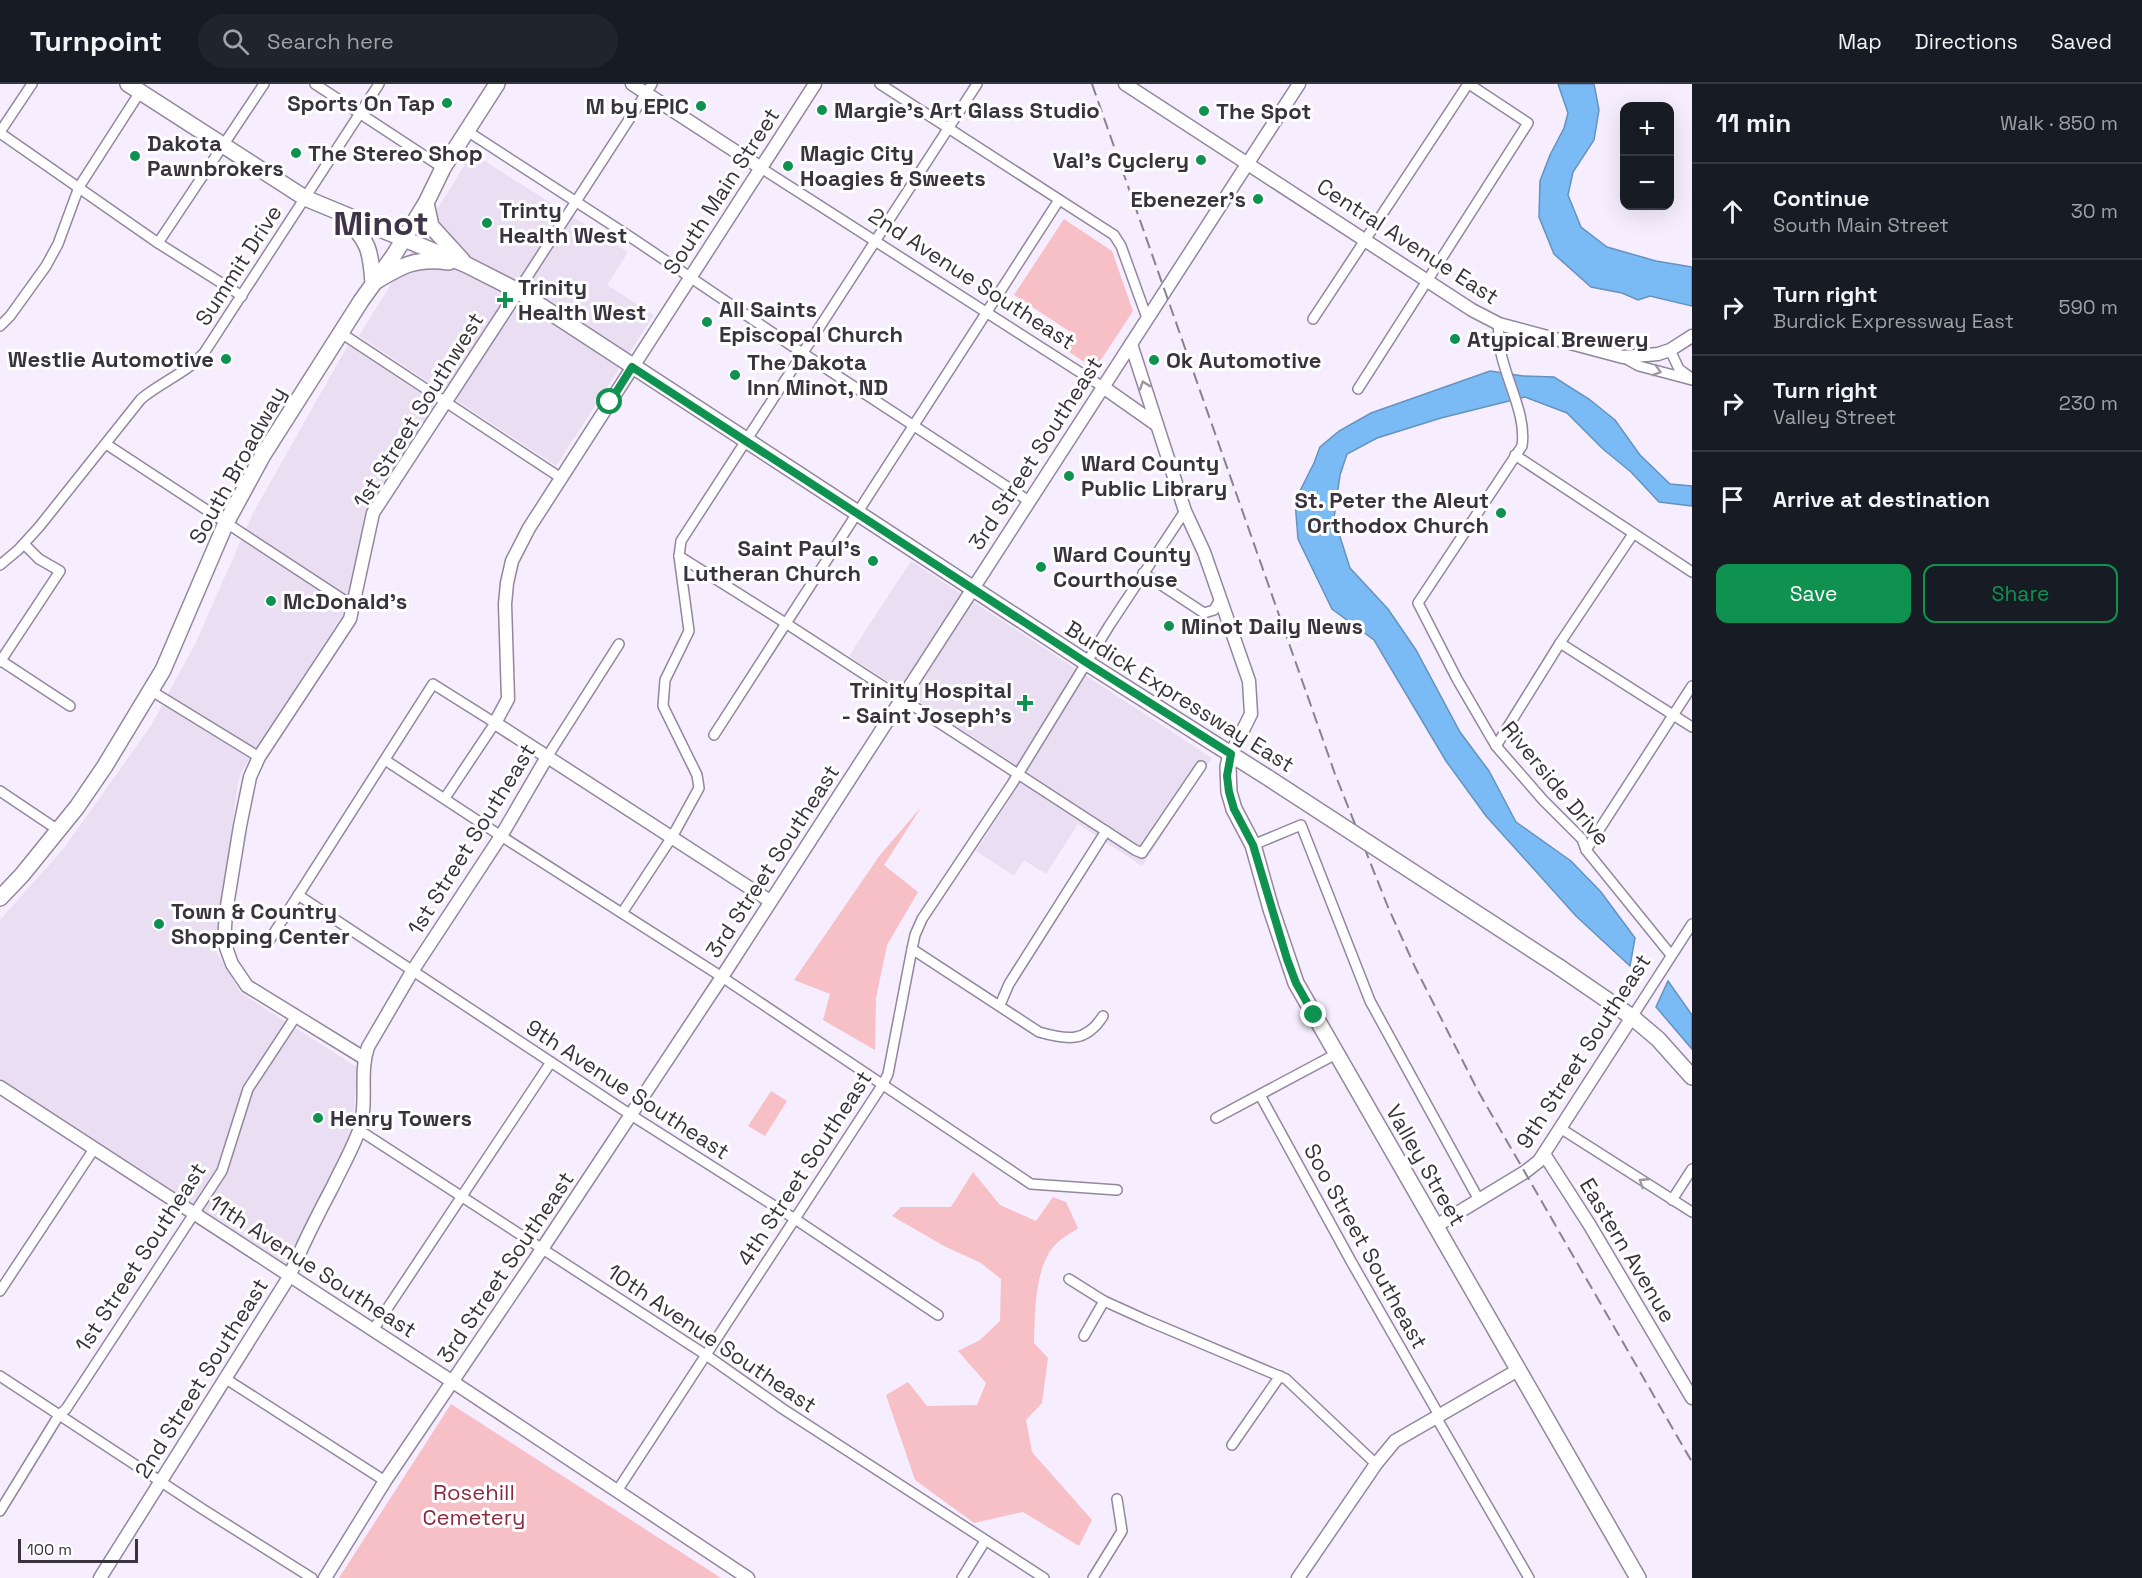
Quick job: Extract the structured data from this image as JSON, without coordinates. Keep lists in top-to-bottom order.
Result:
{
  "streets": {
    "main road": ["South Broadway", "Burdick Expressway East", "Valley Street"],
    "street": [
      "South Main Street",
      "Central Avenue East",
      "Summit Drive",
      "2nd Avenue Southeast",
      "1st Street Southwest",
      "3rd Street Southeast",
      "Riverside Drive",
      "1st Street Southeast",
      "9th Street Southeast",
      "9th Avenue Southeast",
      "4th Street Southeast",
      "Soo Street Southeast",
      "Eastern Avenue",
      "11th Avenue Southeast",
      "10th Avenue Southeast",
      "2nd Street Southeast"
    ]
  },
  "crossings": [
    ["South Main Street", "2nd Avenue Southeast"],
    ["South Main Street", "Burdick Expressway East"],
    ["Central Avenue East", "3rd Street Southeast"],
    ["2nd Avenue Southeast", "3rd Street Southeast"],
    ["1st Street Southwest", "Burdick Expressway East"],
    ["1st Street Southwest", "1st Street Southeast"],
    ["1st Street Southwest", "2nd Street Southeast"],
    ["3rd Street Southeast", "Burdick Expressway East"],
    ["3rd Street Southeast", "9th Avenue Southeast"],
    ["3rd Street Southeast", "11th Avenue Southeast"],
    ["3rd Street Southeast", "10th Avenue Southeast"],
    ["Burdick Expressway East", "9th Street Southeast"],
    ["Burdick Expressway East", "Valley Street"],
    ["Burdick Expressway East", "4th Street Southeast"],
    ["Riverside Drive", "9th Street Southeast"],
    ["1st Street Southeast", "9th Avenue Southeast"],
    ["1st Street Southeast", "11th Avenue Southeast"],
    ["1st Street Southeast", "2nd Street Southeast"],
    ["9th Street Southeast", "Valley Street"],
    ["9th Street Southeast", "Eastern Avenue"],
    ["9th Avenue Southeast", "4th Street Southeast"],
    ["4th Street Southeast", "11th Avenue Southeast"],
    ["4th Street Southeast", "10th Avenue Southeast"],
    ["11th Avenue Southeast", "2nd Street Southeast"],
    ["10th Avenue Southeast", "2nd Street Southeast"]
  ],
  "districts": ["Minot"],
  "parks": ["Rosehill Cemetery"],
  "places": {
    "other": [
      "Sports On Tap",
      "M by EPIC",
      "Margie's Art Glass Studio",
      "The Spot",
      "The Stereo Shop",
      "Dakota Pawnbrokers",
      "Val's Cyclery",
      "Magic City Hoagies & Sweets",
      "Ebenezer’s",
      "Trinty Health West",
      "All Saints Episcopal Church",
      "Atypical Brewery",
      "Westlie Automotive",
      "Ok Automotive",
      "The Dakota Inn Minot, ND",
      "Ward County Public Library",
      "St. Peter the Aleut Orthodox Church",
      "Saint Paul’s Lutheran Church",
      "Ward County Courthouse",
      "McDonald's",
      "Minot Daily News",
      "Town & Country Shopping Center",
      "Henry Towers"
    ],
    "health": ["Trinity Health West", "Trinity Hospital - Saint Joseph's"]
  },
  "scale_bar": "100 m",
  "page": {
    "header": "Turnpoint",
    "search": "Search here",
    "nav": ["Map", "Directions", "Saved"],
    "heading": ["11 min", "Walk · 850 m"],
    "map_buttons": ["+", "−"],
    "list": [
      ["Continue", "South Main Street", "30 m"],
      ["Turn right", "Burdick Expressway East", "590 m"],
      ["Turn right", "Valley Street", "230 m"],
      "Arrive at destination"
    ],
    "buttons": ["Save", "Share"],
    "scale": "100 m"
  }
}
